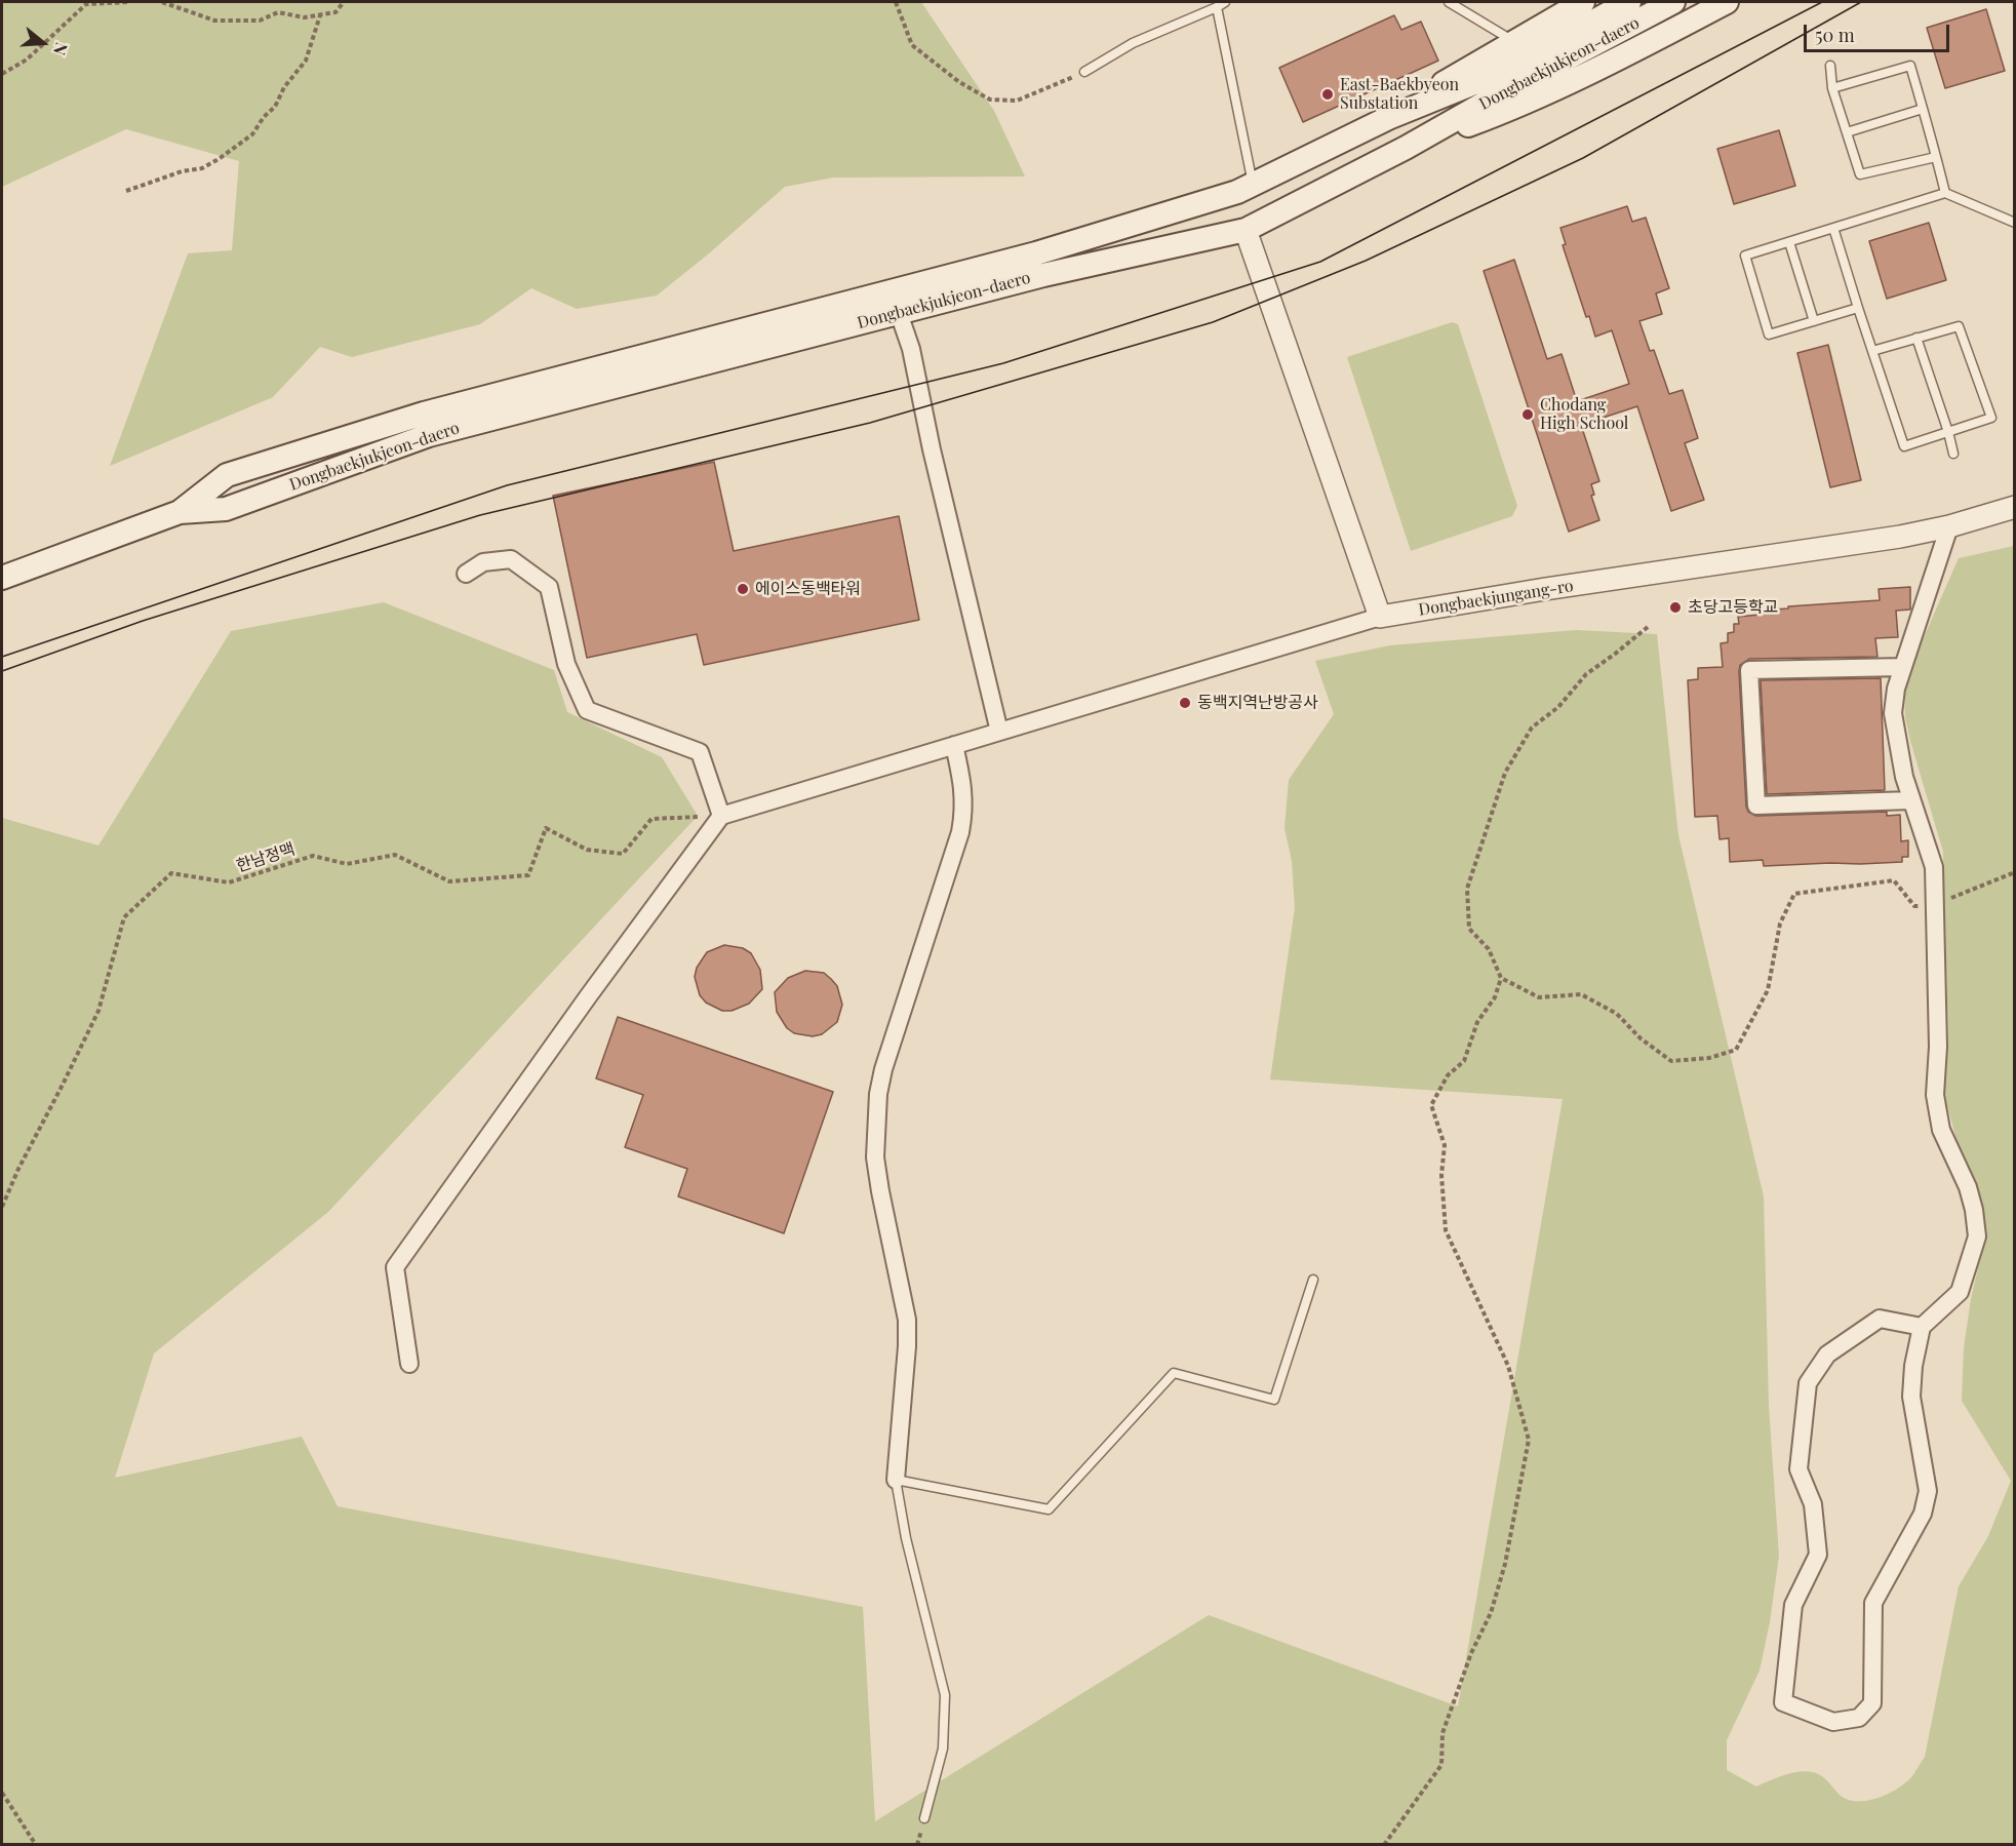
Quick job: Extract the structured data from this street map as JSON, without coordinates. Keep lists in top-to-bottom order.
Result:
{
  "streets": {
    "main road": ["Dongbaekjukjeon-daero"],
    "street": ["Dongbaekjungang-ro"],
    "path": ["한남정맥"]
  },
  "places": [
    "East-Baekbyeon Substation",
    "Chodang High School",
    "에이스동백타워",
    "초당고등학교",
    "동백지역난방공사"
  ],
  "scale_bar": "50 m",
  "north": "right"
}
